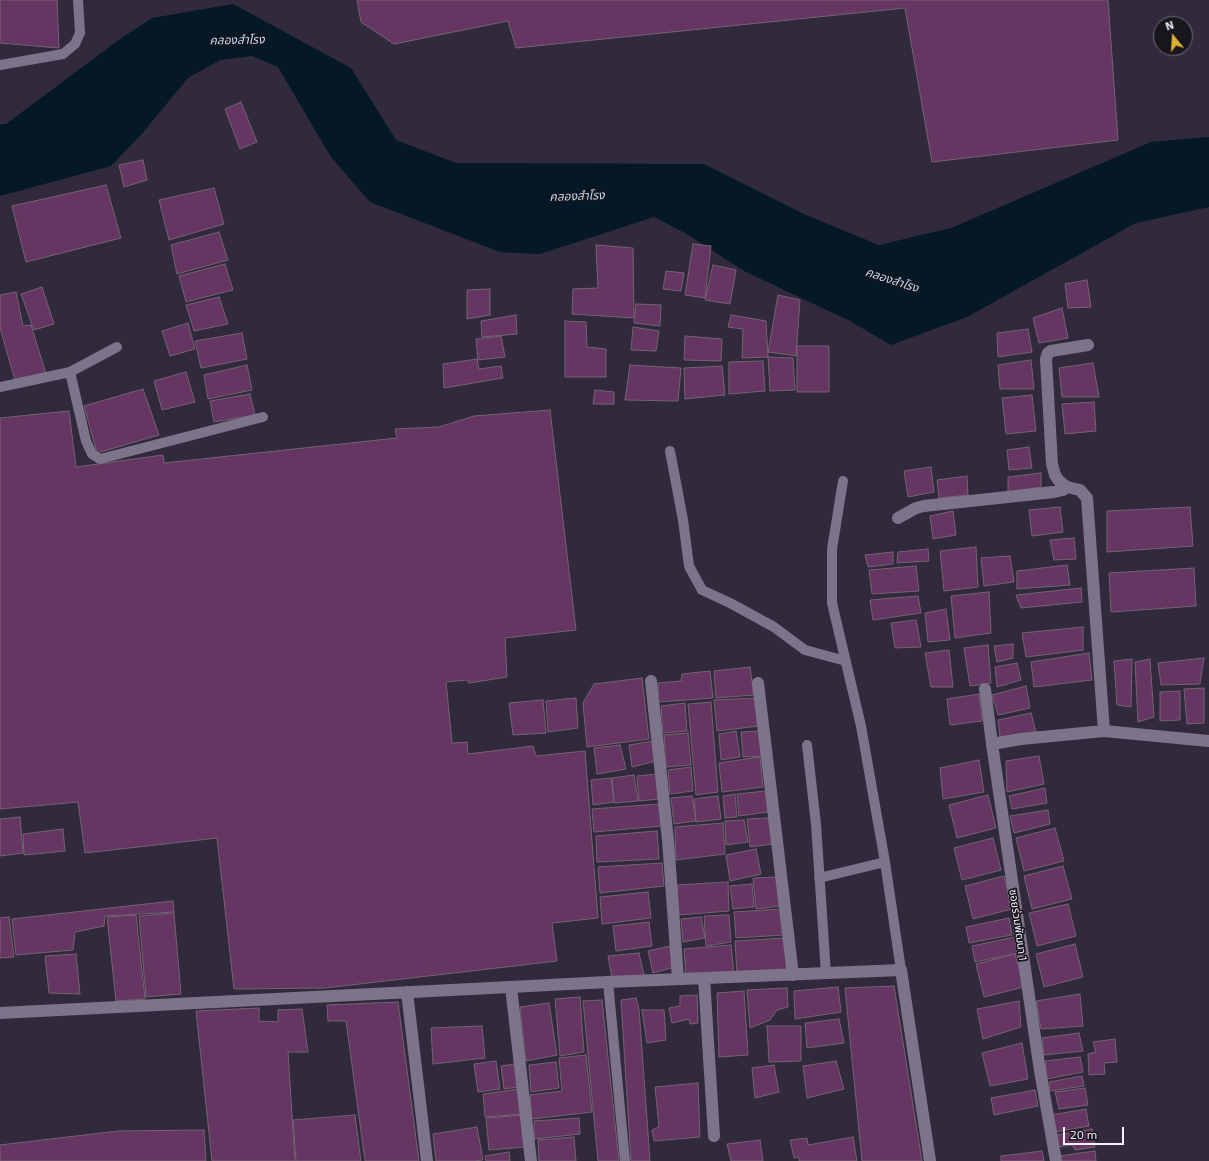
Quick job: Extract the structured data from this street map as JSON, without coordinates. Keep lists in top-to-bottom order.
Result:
{
  "streets": {
    "street": ["ซอยร่วมพัฒนา 1"]
  },
  "water": ["คลองสำโรง"],
  "scale_bar": "20 m",
  "north": "top"
}
